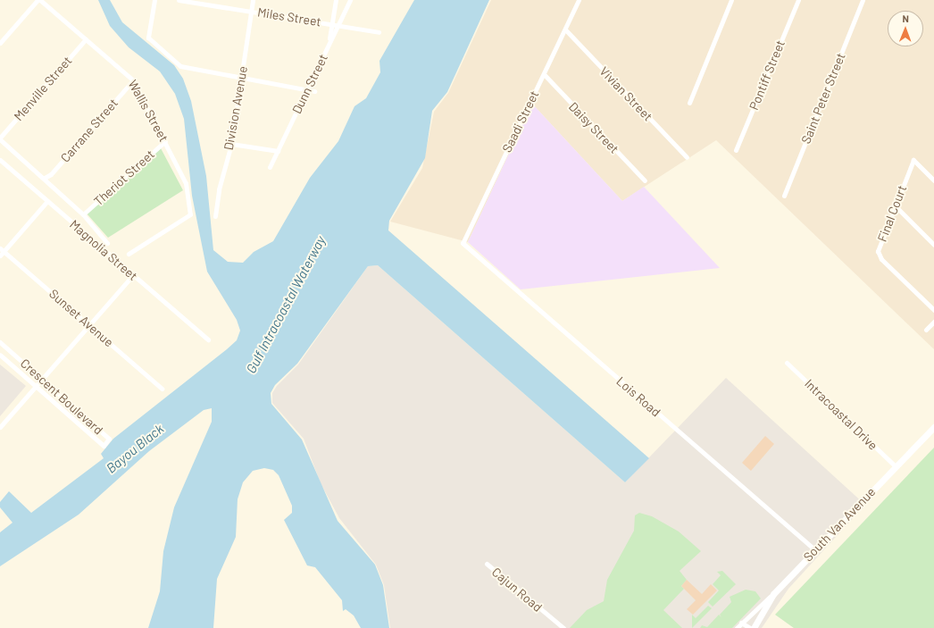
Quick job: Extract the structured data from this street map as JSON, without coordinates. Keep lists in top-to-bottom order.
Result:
{
  "streets": {
    "main road": ["South Van Avenue"],
    "street": [
      "Miles Street",
      "Pontiff Street",
      "Dunn Street",
      "Menville Street",
      "Vivian Street",
      "Saint Peter Street",
      "Division Avenue",
      "Wallis Street",
      "Saadi Street",
      "Daisy Street",
      "Carrane Street",
      "Theriot Street",
      "Final Court",
      "Magnolia Street",
      "Sunset Avenue",
      "Crescent Boulevard",
      "Lois Road",
      "Intracoastal Drive",
      "Cajun Road"
    ]
  },
  "crossings": [
    ["Miles Street", "Dunn Street"],
    ["Miles Street", "Division Avenue"],
    ["Menville Street", "Wallis Street"],
    ["Vivian Street", "Saadi Street"],
    ["Wallis Street", "Carrane Street"],
    ["Wallis Street", "Theriot Street"],
    ["Saadi Street", "Daisy Street"],
    ["Saadi Street", "Lois Road"],
    ["Lois Road", "South Van Avenue"],
    ["Intracoastal Drive", "South Van Avenue"]
  ],
  "water": ["Gulf Intracoastal Waterway", "Bayou Black"],
  "north": "top"
}
